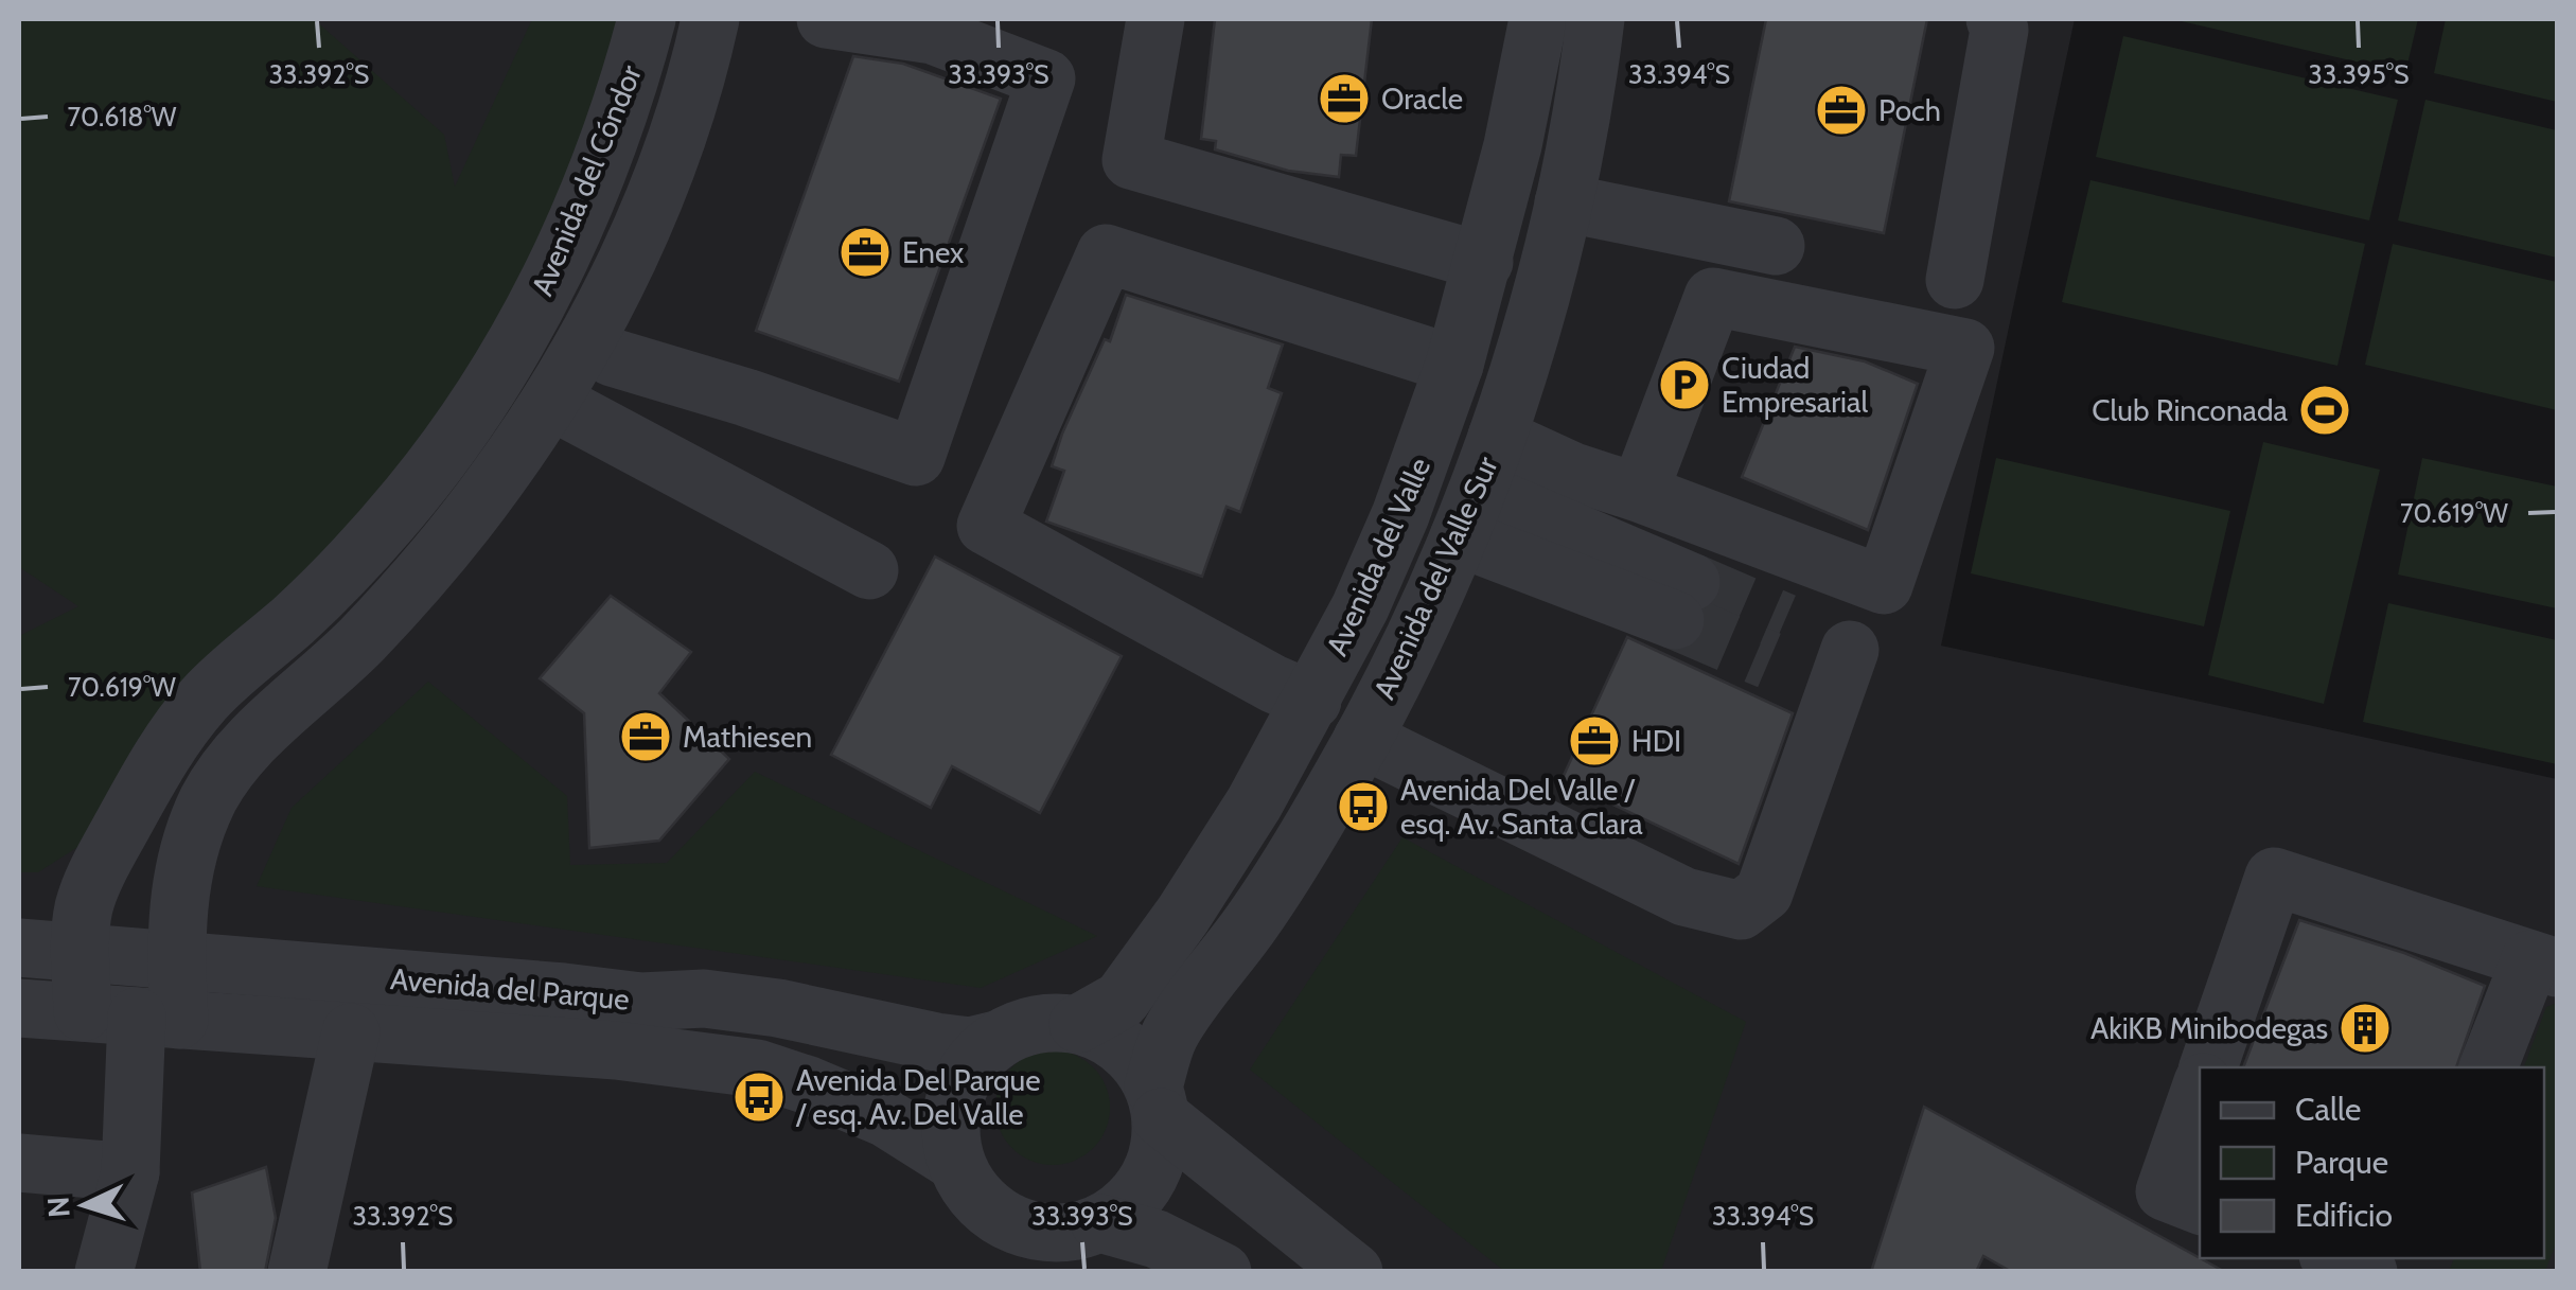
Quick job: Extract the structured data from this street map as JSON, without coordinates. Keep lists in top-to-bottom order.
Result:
{
  "streets": {
    "street": [
      "Avenida del Cóndor",
      "Avenida del Valle",
      "Avenida del Valle Sur",
      "Avenida del Parque"
    ]
  },
  "crossings": [
    ["Avenida del Cóndor", "Avenida del Parque"],
    ["Avenida del Valle", "Avenida del Valle Sur"],
    ["Avenida del Valle", "Avenida del Parque"],
    ["Avenida del Valle Sur", "Avenida del Parque"]
  ],
  "places": {
    "office": [
      "Oracle",
      "Poch",
      "Enex",
      "Mathiesen",
      "HDI"
    ],
    "parking": ["Ciudad Empresarial"],
    "sports": ["Club Rinconada"],
    "bus stop": ["Avenida Del Valle / esq. Av. Santa Clara", "Avenida Del Parque / esq. Av. Del Valle"],
    "building": ["AkiKB Minibodegas"]
  },
  "legend": ["Calle", "Parque", "Edificio"],
  "north": "left",
  "coordinates": [
    "33.392°S",
    "33.393°S",
    "33.394°S",
    "33.395°S",
    "70.618°W",
    "70.619°W"
  ]
}
